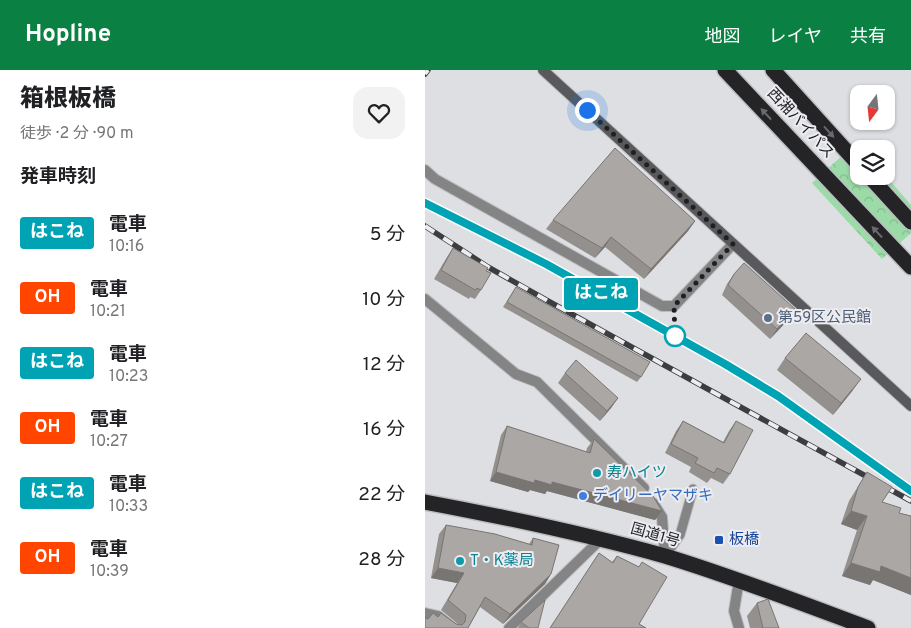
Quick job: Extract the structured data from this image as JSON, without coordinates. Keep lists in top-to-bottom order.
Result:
{
  "streets": {
    "highway": ["西湘バイパス", "国道1号"]
  },
  "places": {
    "other": [
      "第59区公民館",
      "寿ハイツ",
      "デイリーヤマザキ",
      "T・K薬局"
    ],
    "transit": ["板橋"]
  },
  "north": "bottom",
  "page": {
    "header": "Hopline",
    "nav": ["地図", "レイヤ", "共有"],
    "heading": [
      ["箱根板橋", "徒歩 · 2 分 · 90 m"],
      "発車時刻"
    ],
    "on_map": "はこね",
    "list": [
      {
        "mark": "はこね",
        "name": "電車",
        "note": "10:16",
        "value": "5 分"
      },
      {
        "mark": "OH",
        "name": "電車",
        "note": "10:21",
        "value": "10 分"
      },
      {
        "mark": "はこね",
        "name": "電車",
        "note": "10:23",
        "value": "12 分"
      },
      {
        "mark": "OH",
        "name": "電車",
        "note": "10:27",
        "value": "16 分"
      },
      {
        "mark": "はこね",
        "name": "電車",
        "note": "10:33",
        "value": "22 分"
      },
      {
        "mark": "OH",
        "name": "電車",
        "note": "10:39",
        "value": "28 分"
      }
    ]
  }
}
